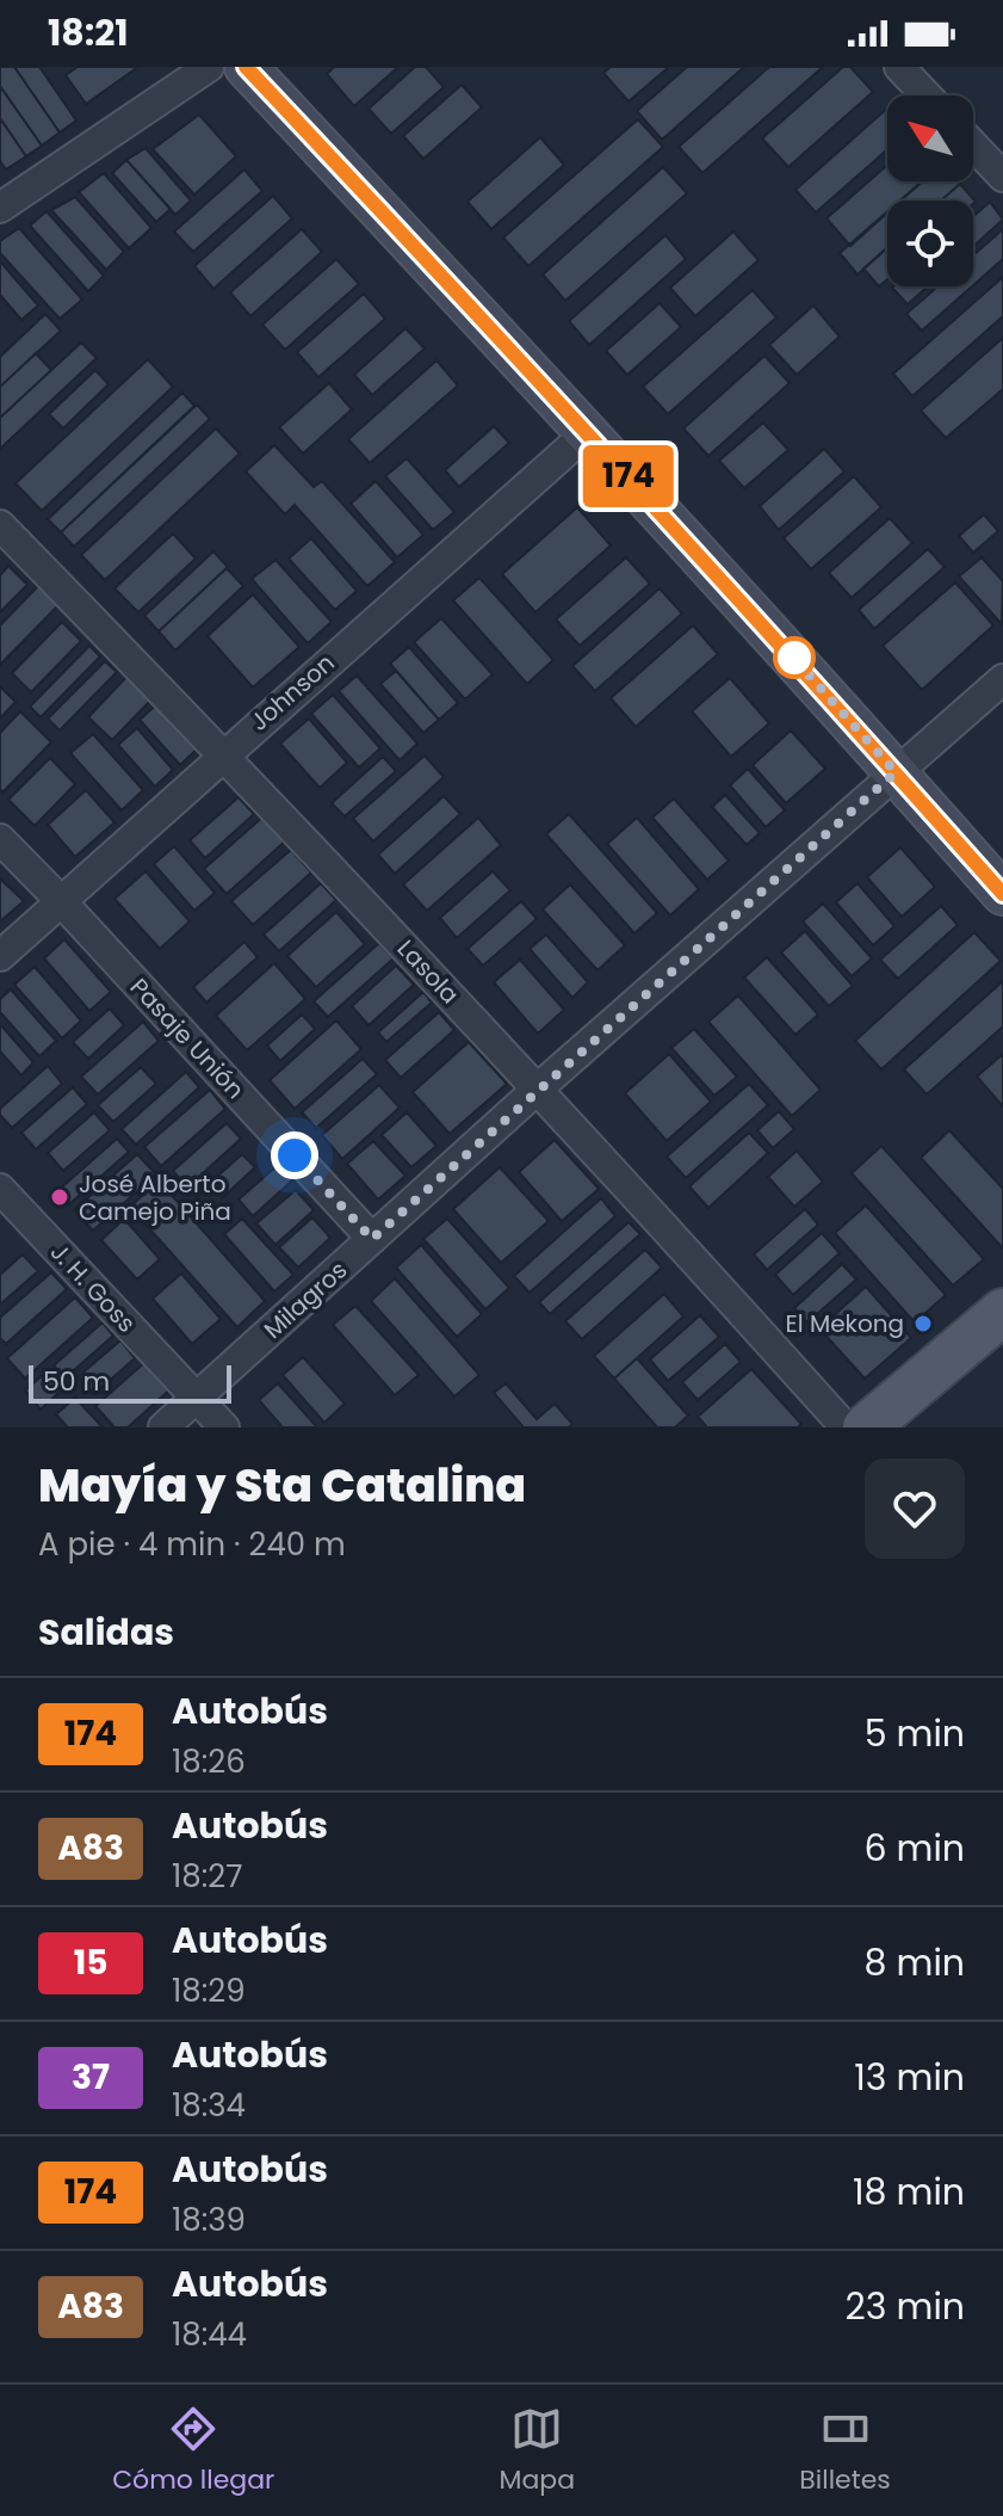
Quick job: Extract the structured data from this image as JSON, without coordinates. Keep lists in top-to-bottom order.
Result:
{
  "streets": {
    "street": [
      "Johnson",
      "Lasola",
      "Pasaje Unión",
      "J. H. Goss",
      "Milagros"
    ]
  },
  "crossings": [
    ["Johnson", "Lasola"],
    ["Johnson", "Pasaje Unión"],
    ["Lasola", "Milagros"],
    ["Pasaje Unión", "Milagros"],
    ["J. H. Goss", "Milagros"]
  ],
  "places": ["José Alberto Camejo Piña", "El Mekong"],
  "lines": ["bus line 174"],
  "scale_bar": "50 m",
  "north": "top left",
  "page": {
    "status": "18:21",
    "on_map": "174",
    "scale": "50 m",
    "heading": [
      ["Mayía y Sta Catalina", "A pie · 4 min · 240 m"],
      "Salidas"
    ],
    "list": [
      {
        "mark": "174",
        "name": "Autobús",
        "note": "18:26",
        "value": "5 min"
      },
      {
        "mark": "A83",
        "name": "Autobús",
        "note": "18:27",
        "value": "6 min"
      },
      {
        "mark": "15",
        "name": "Autobús",
        "note": "18:29",
        "value": "8 min"
      },
      {
        "mark": "37",
        "name": "Autobús",
        "note": "18:34",
        "value": "13 min"
      },
      {
        "mark": "174",
        "name": "Autobús",
        "note": "18:39",
        "value": "18 min"
      },
      {
        "mark": "A83",
        "name": "Autobús",
        "note": "18:44",
        "value": "23 min"
      }
    ],
    "tabs": ["Cómo llegar", "Mapa", "Billetes"]
  }
}
